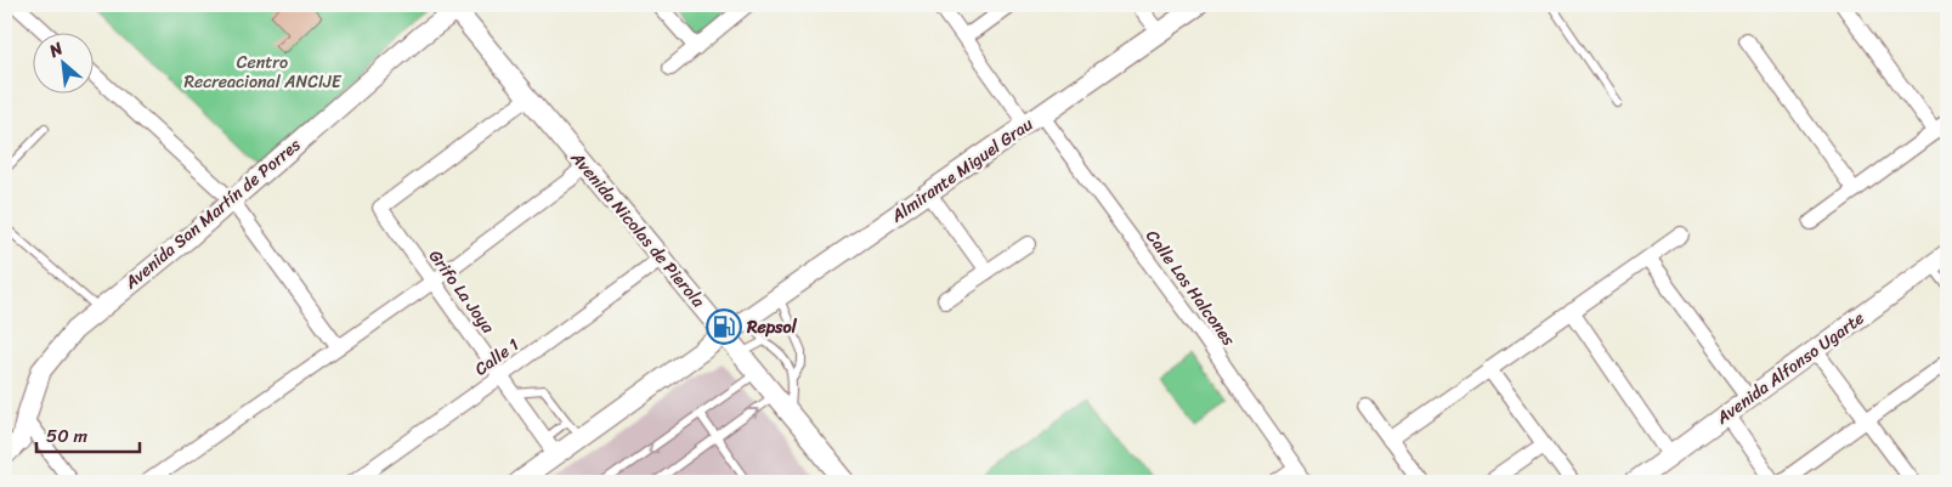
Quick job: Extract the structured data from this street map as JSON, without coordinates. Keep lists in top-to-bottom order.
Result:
{
  "streets": {
    "street": [
      "Almirante Miguel Grau",
      "Avenida San Martín de Porres",
      "Avenida Nicolas de Pierola",
      "Calle Los Halcones",
      "Grifo La Joya",
      "Calle 1",
      "Avenida Alfonso Ugarte"
    ]
  },
  "crossings": [
    ["Almirante Miguel Grau", "Avenida Nicolas de Pierola"],
    ["Almirante Miguel Grau", "Calle Los Halcones"],
    ["Almirante Miguel Grau", "Grifo La Joya"],
    ["Avenida San Martín de Porres", "Avenida Nicolas de Pierola"],
    ["Avenida Nicolas de Pierola", "Grifo La Joya"],
    ["Avenida Nicolas de Pierola", "Calle 1"],
    ["Grifo La Joya", "Calle 1"]
  ],
  "parks": ["Centro Recreacional ANCIJE"],
  "places": {
    "fuel station": ["Repsol"]
  },
  "scale_bar": "50 m",
  "north": "top left"
}
